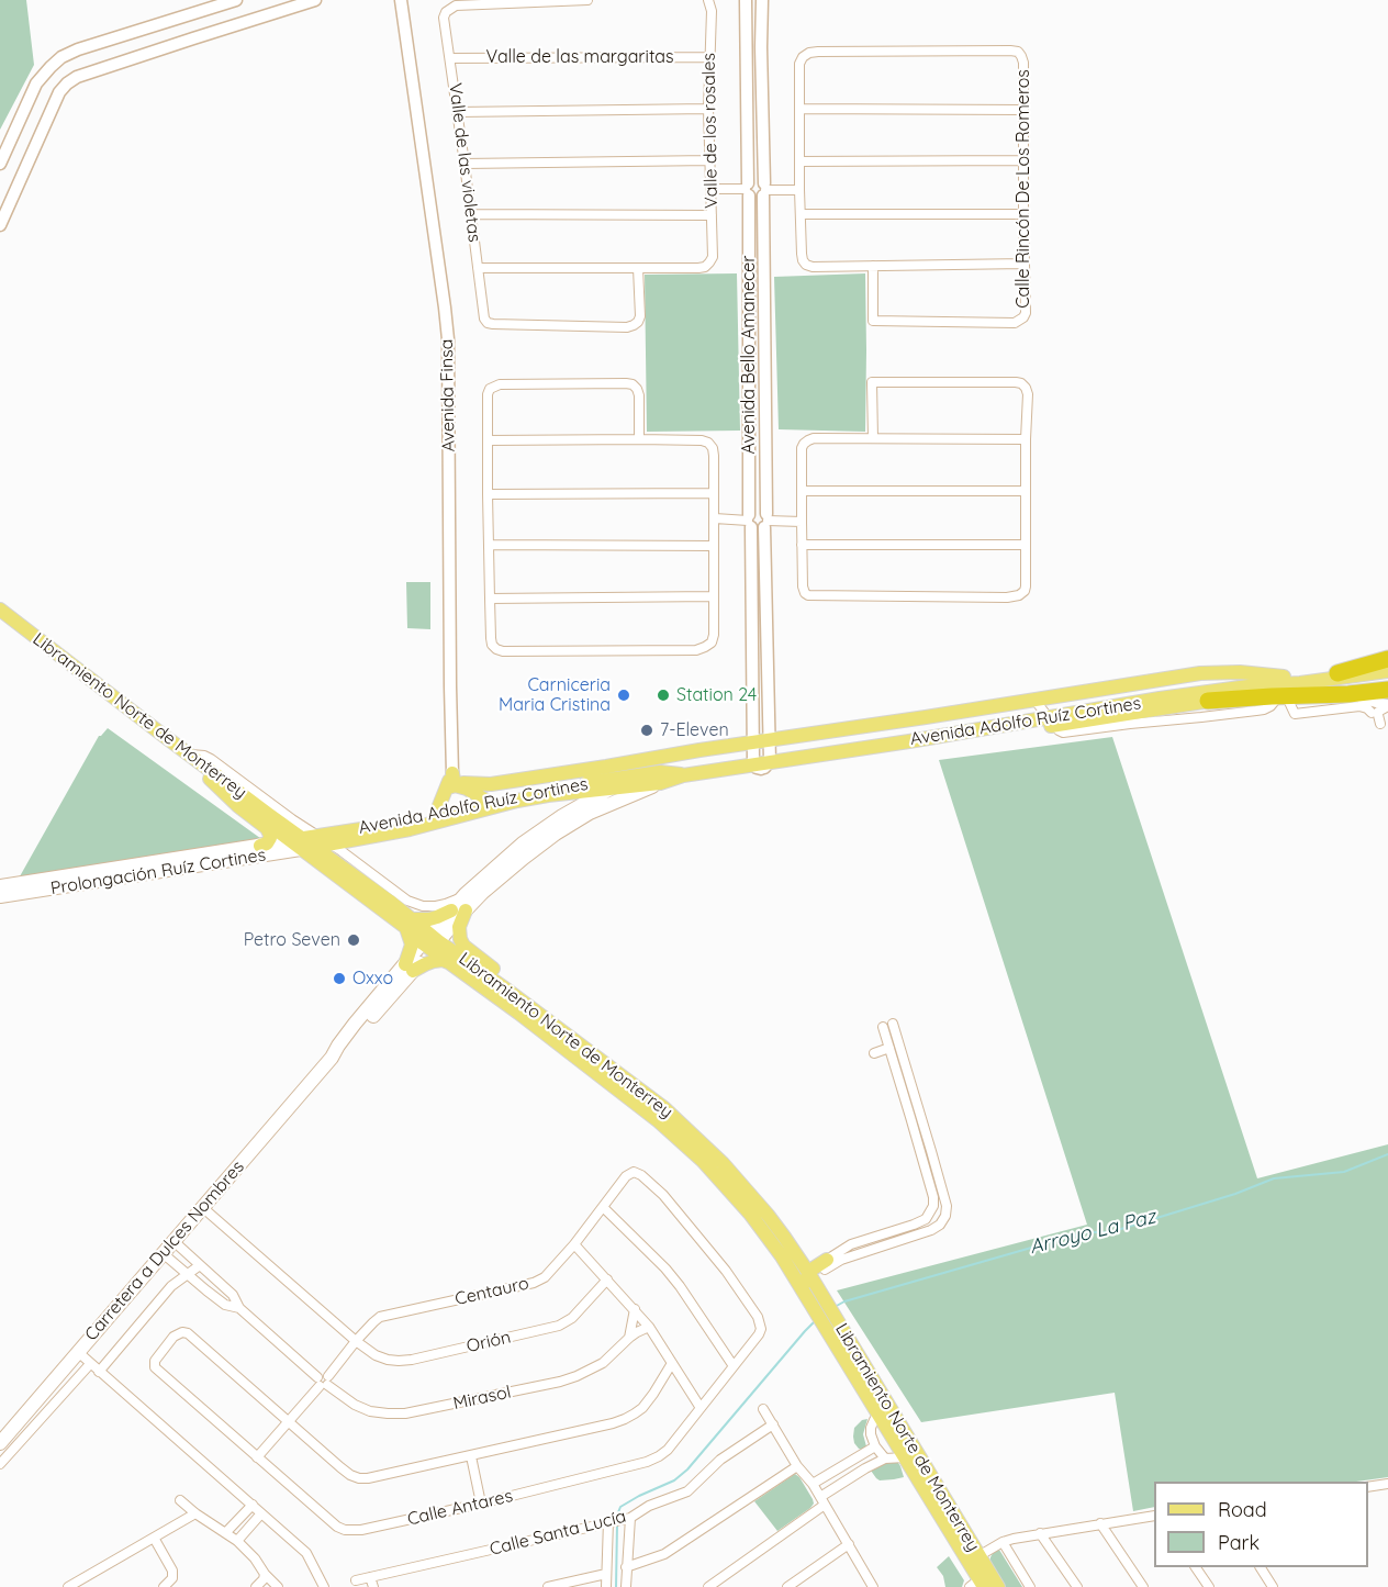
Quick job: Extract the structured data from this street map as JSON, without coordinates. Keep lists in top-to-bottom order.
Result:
{
  "streets": {
    "main road": [
      "Libramiento Norte de Monterrey",
      "Avenida Adolfo Ruíz Cortines",
      "Prolongación Ruíz Cortines",
      "Carretera a Dulces Nombres"
    ],
    "street": [
      "Valle de las margaritas",
      "Valle de los rosales",
      "Valle de las violetas",
      "Calle Rincón De Los Romeros",
      "Avenida Bello Amanecer",
      "Avenida Finsa",
      "Centauro",
      "Orión",
      "Mirasol",
      "Calle Antares",
      "Calle Santa Lucía"
    ]
  },
  "crossings": [
    ["Valle de las margaritas", "Valle de los rosales"],
    ["Valle de las margaritas", "Valle de las violetas"],
    ["Valle de los rosales", "Valle de las violetas"],
    ["Avenida Bello Amanecer", "Avenida Adolfo Ruíz Cortines"],
    ["Libramiento Norte de Monterrey", "Avenida Adolfo Ruíz Cortines"],
    ["Libramiento Norte de Monterrey", "Prolongación Ruíz Cortines"],
    ["Libramiento Norte de Monterrey", "Carretera a Dulces Nombres"],
    ["Avenida Adolfo Ruíz Cortines", "Prolongación Ruíz Cortines"],
    ["Avenida Adolfo Ruíz Cortines", "Carretera a Dulces Nombres"],
    ["Carretera a Dulces Nombres", "Orión"],
    ["Carretera a Dulces Nombres", "Mirasol"],
    ["Centauro", "Orión"],
    ["Centauro", "Mirasol"],
    ["Centauro", "Calle Antares"]
  ],
  "water": ["Arroyo La Paz"],
  "places": [
    "Carniceria Maria Cristina",
    "Station 24",
    "7-Eleven",
    "Petro Seven",
    "Oxxo"
  ],
  "legend": ["Road", "Park"]
}
